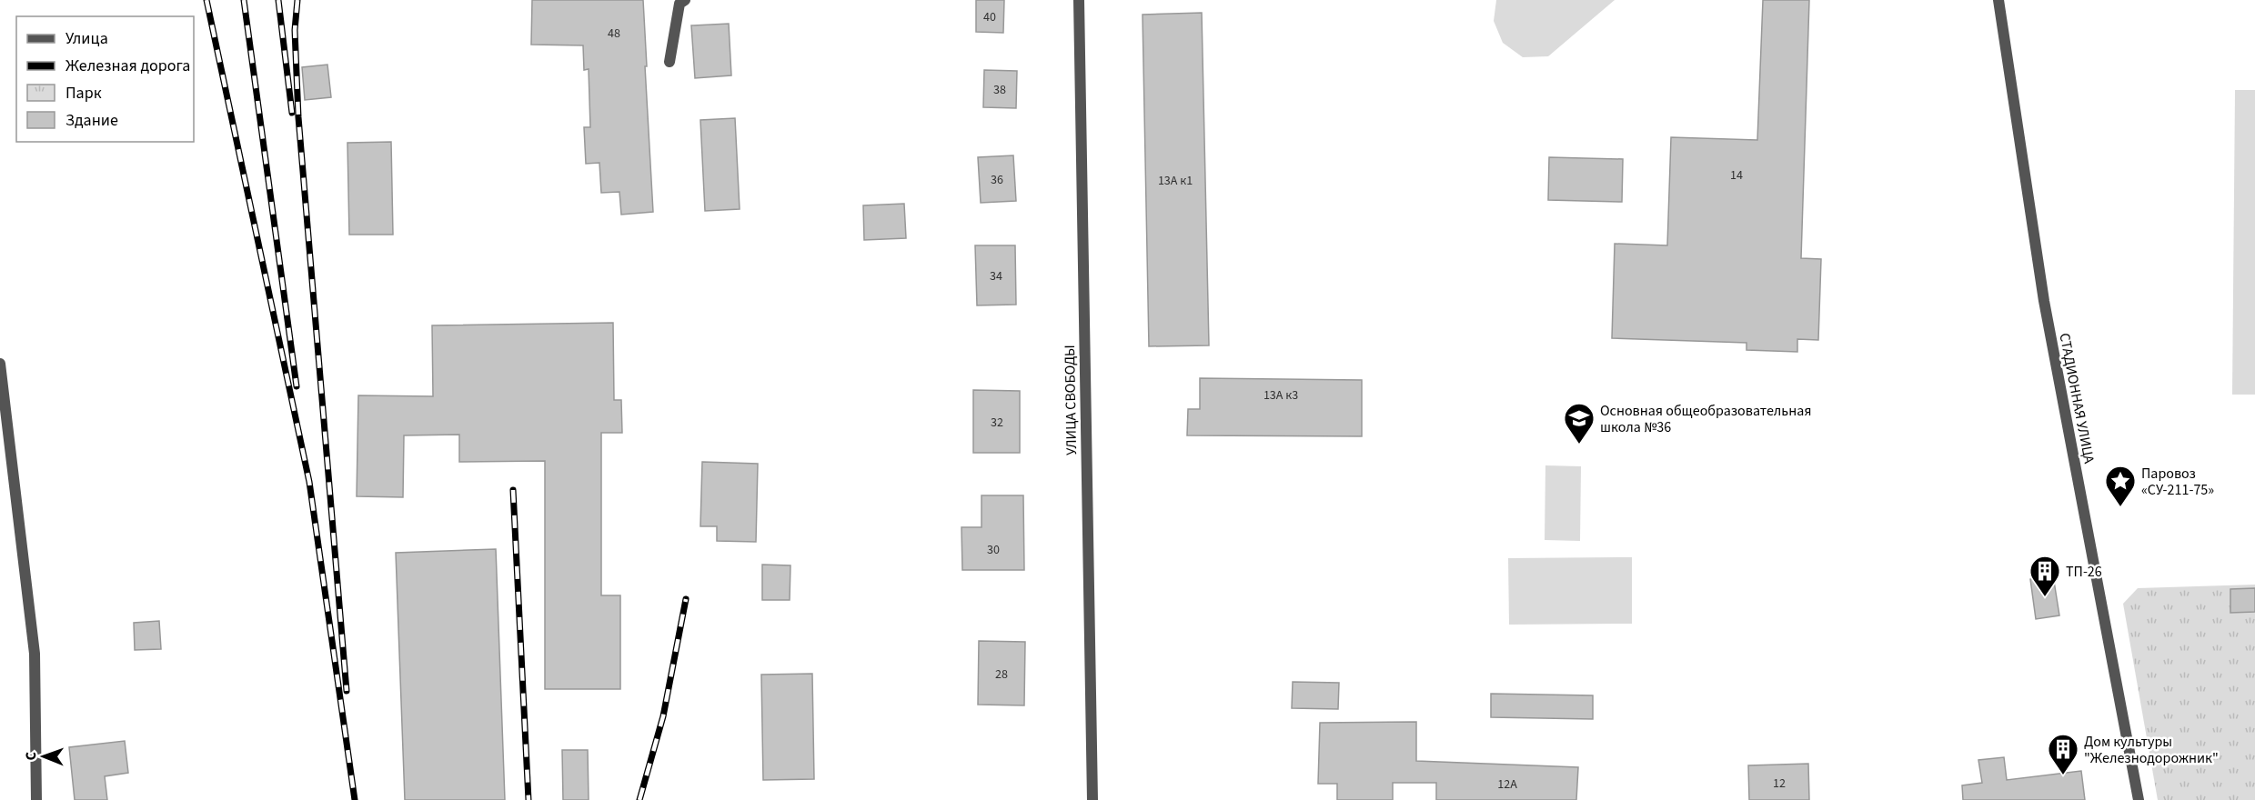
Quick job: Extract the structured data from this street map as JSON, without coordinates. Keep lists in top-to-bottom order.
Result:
{
  "streets": {
    "street": ["СТАДИОННАЯ УЛИЦА", "УЛИЦА СВОБОДЫ"]
  },
  "places": {
    "school or university": ["Основная общеобразовательная школа №36"],
    "place": ["Паровоз «СУ-211-75»"],
    "building": ["ТП-26", "Дом культуры \"Железнодорожник\""]
  },
  "house_numbers": [
    "40",
    "48",
    "38",
    "14",
    "36",
    "13А к1",
    "34",
    "13А к3",
    "32",
    "30",
    "28",
    "12",
    "12А"
  ],
  "legend": [
    "Улица",
    "Железная дорога",
    "Парк",
    "Здание"
  ],
  "north": "left"
}
